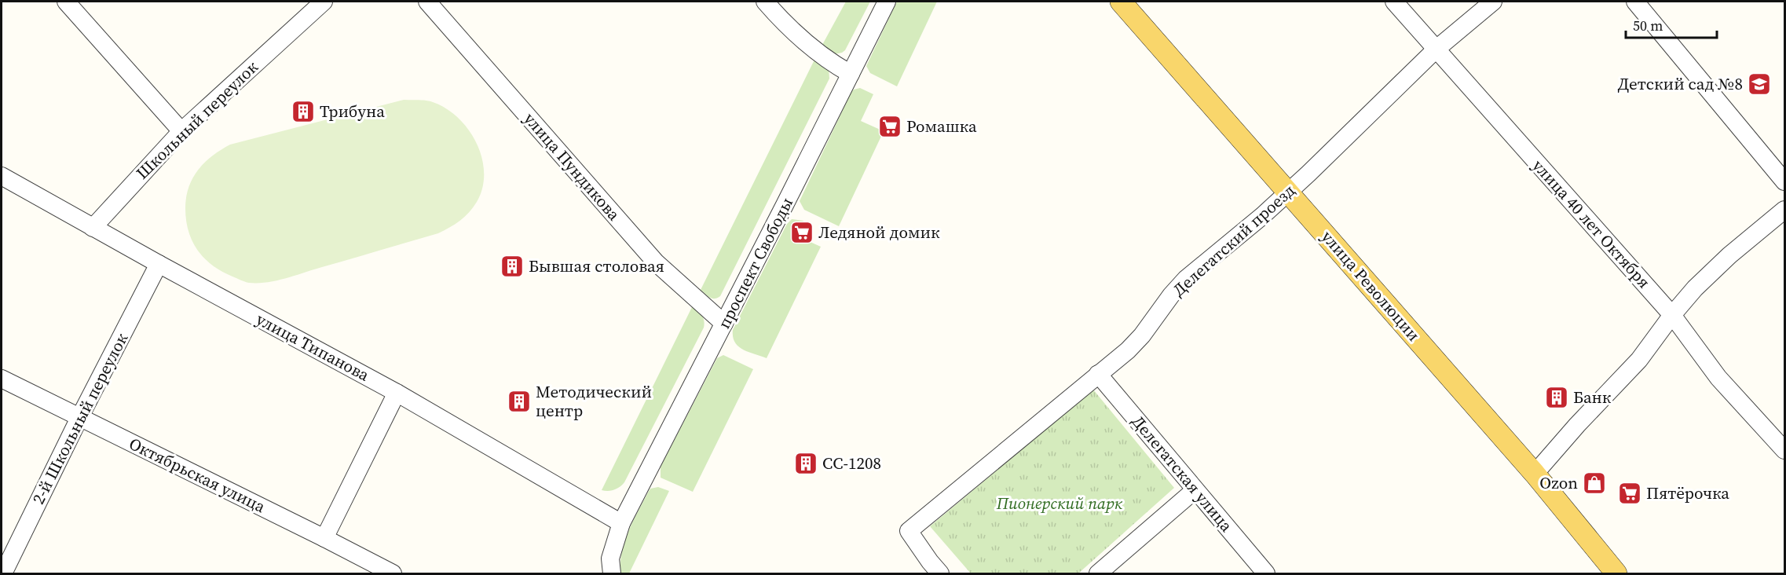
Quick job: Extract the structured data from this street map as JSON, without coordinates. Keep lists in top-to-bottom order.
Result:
{
  "streets": {
    "main road": ["улица Революции"],
    "street": [
      "Школьный переулок",
      "улица Пундикова",
      "улица 40 лет Октября",
      "Делегатский проезд",
      "проспект Свободы",
      "улица Типанова",
      "2-й Школьный переулок",
      "Делегатская улица",
      "Октябрьская улица"
    ]
  },
  "crossings": [
    ["Школьный переулок", "улица Типанова"],
    ["улица Пундикова", "проспект Свободы"],
    ["улица 40 лет Октября", "Делегатский проезд"],
    ["Делегатский проезд", "улица Революции"],
    ["Делегатский проезд", "Делегатская улица"],
    ["проспект Свободы", "улица Типанова"],
    ["улица Типанова", "2-й Школьный переулок"],
    ["2-й Школьный переулок", "Октябрьская улица"]
  ],
  "parks": ["Пионерский парк"],
  "places": {
    "school or university": ["Детский сад №8"],
    "building": [
      "Трибуна",
      "Бывшая столовая",
      "Банк",
      "Методический центр",
      "СС-1208"
    ],
    "supermarket": ["Ромашка", "Ледяной домик", "Пятёрочка"],
    "shop": ["Ozon"]
  },
  "scale_bar": "50 m"
}
